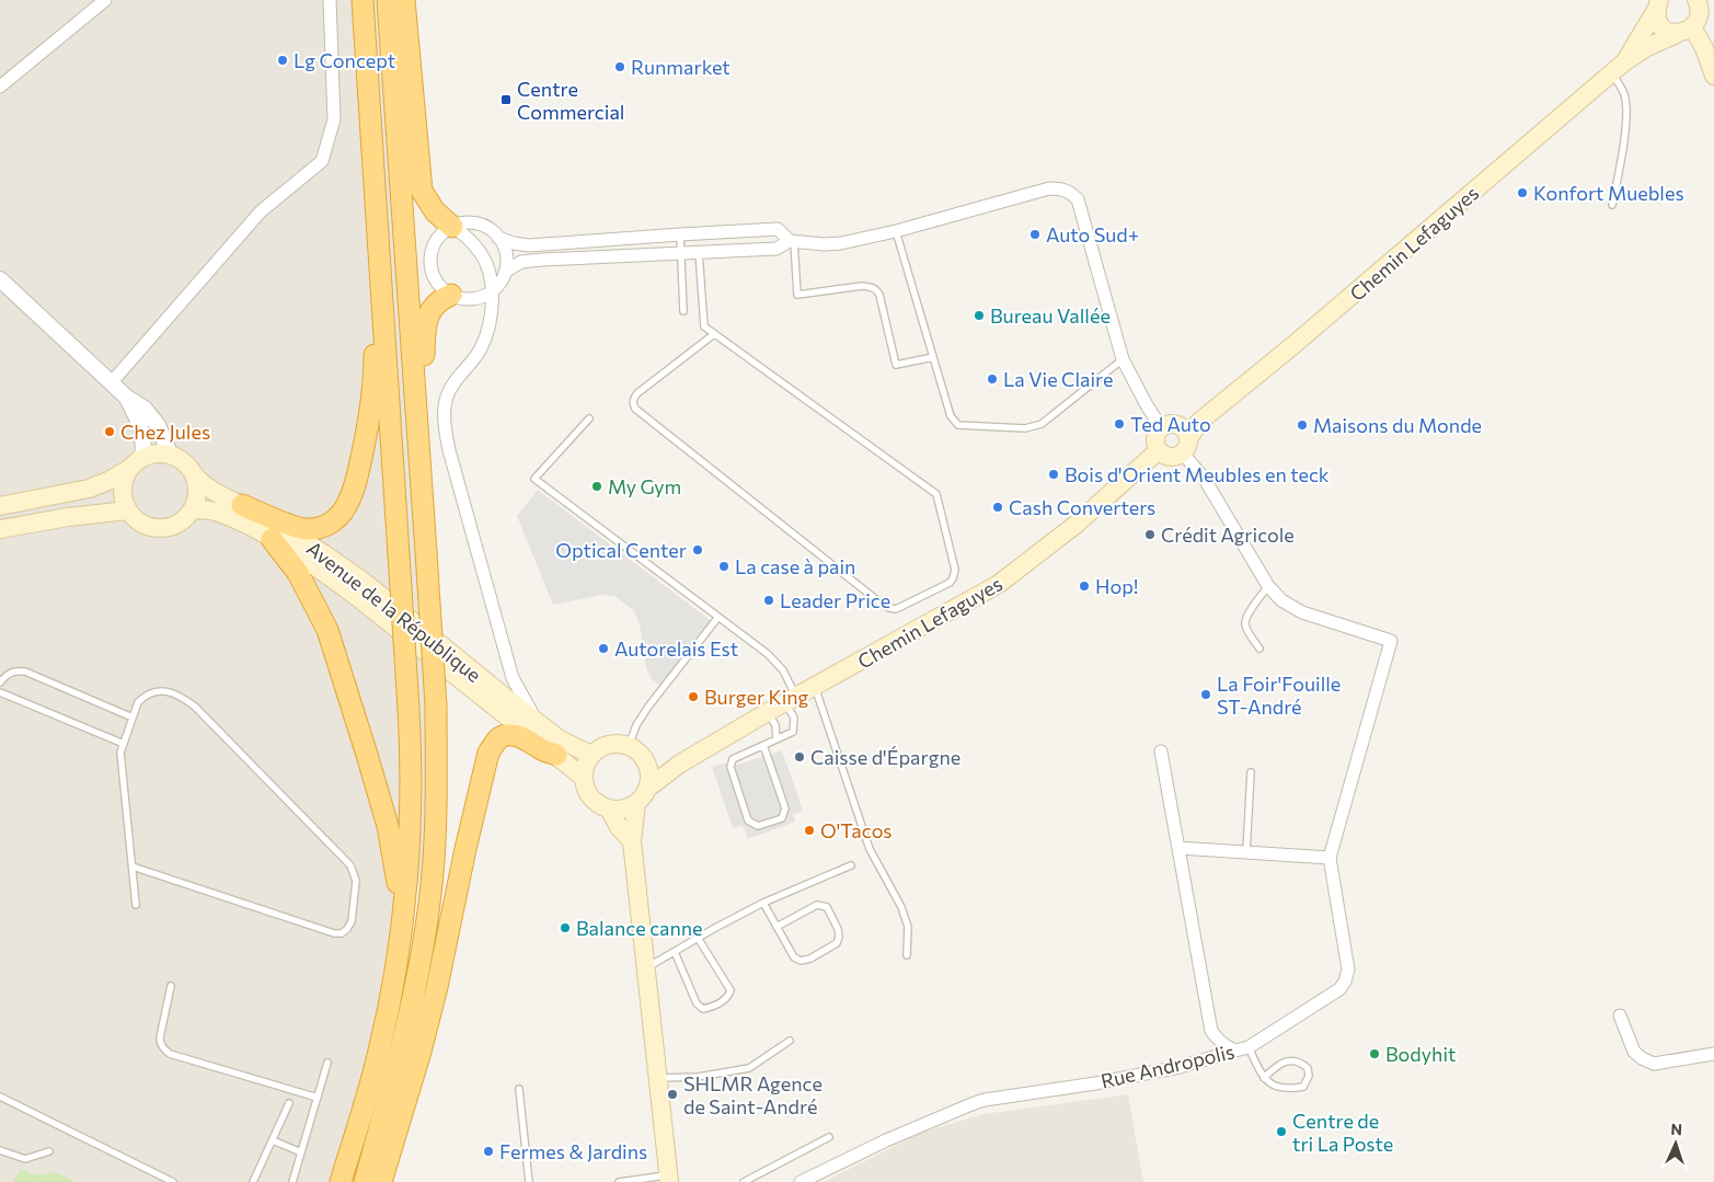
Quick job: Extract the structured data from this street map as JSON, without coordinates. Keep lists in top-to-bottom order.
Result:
{
  "streets": {
    "main road": ["Chemin Lefaguyes", "Avenue de la République"],
    "street": ["Rue Andropolis"]
  },
  "crossings": [
    ["Chemin Lefaguyes", "Avenue de la République"]
  ],
  "places": {
    "other": [
      "Lg Concept",
      "Runmarket",
      "Konfort Muebles",
      "Auto Sud+",
      "Bureau Vallée",
      "La Vie Claire",
      "Ted Auto",
      "Maisons du Monde",
      "Chez Jules",
      "Bois d'Orient Meubles en teck",
      "My Gym",
      "Cash Converters",
      "Crédit Agricole",
      "Optical Center",
      "La case à pain",
      "Hop!",
      "Leader Price",
      "Autorelais Est",
      "La Foir'Fouille ST-André",
      "Burger King",
      "Caisse d'Épargne",
      "O'Tacos",
      "Balance canne",
      "Bodyhit",
      "SHLMR Agence de Saint-André",
      "Centre de tri La Poste",
      "Fermes & Jardins"
    ],
    "transit": ["Centre Commercial"]
  },
  "north": "top"
}
